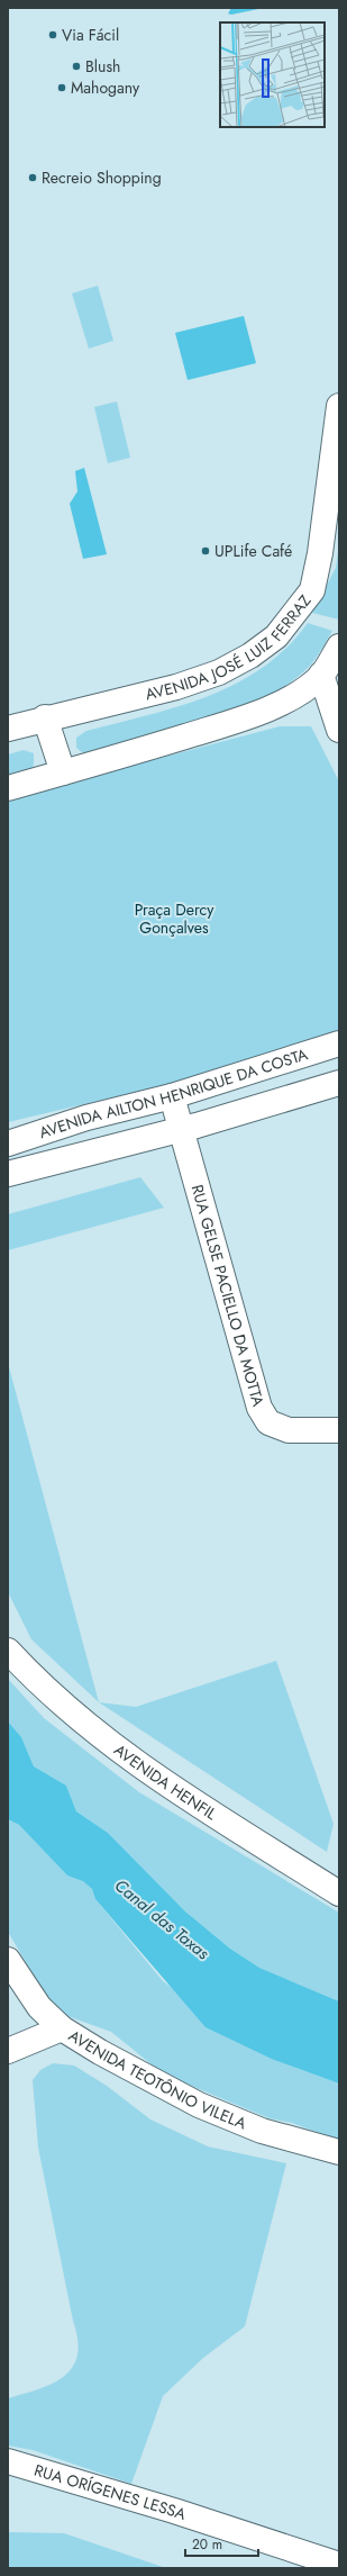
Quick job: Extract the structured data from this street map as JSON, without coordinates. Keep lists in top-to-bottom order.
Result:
{
  "streets": {
    "street": [
      "AVENIDA JOSÉ LUIZ FERRAZ",
      "AVENIDA AILTON HENRIQUE DA COSTA",
      "RUA GELSE PACIELLO DA MOTTA",
      "AVENIDA HENFIL",
      "AVENIDA TEOTÔNIO VILELA",
      "RUA ORÍGENES LESSA"
    ]
  },
  "crossings": [
    ["AVENIDA AILTON HENRIQUE DA COSTA", "RUA GELSE PACIELLO DA MOTTA"]
  ],
  "water": ["Canal das Taxas"],
  "parks": ["Praça Dercy Gonçalves"],
  "places": [
    "Via Fácil",
    "Blush",
    "Mahogany",
    "Recreio Shopping",
    "UPLife Café"
  ],
  "scale_bar": "20 m"
}
